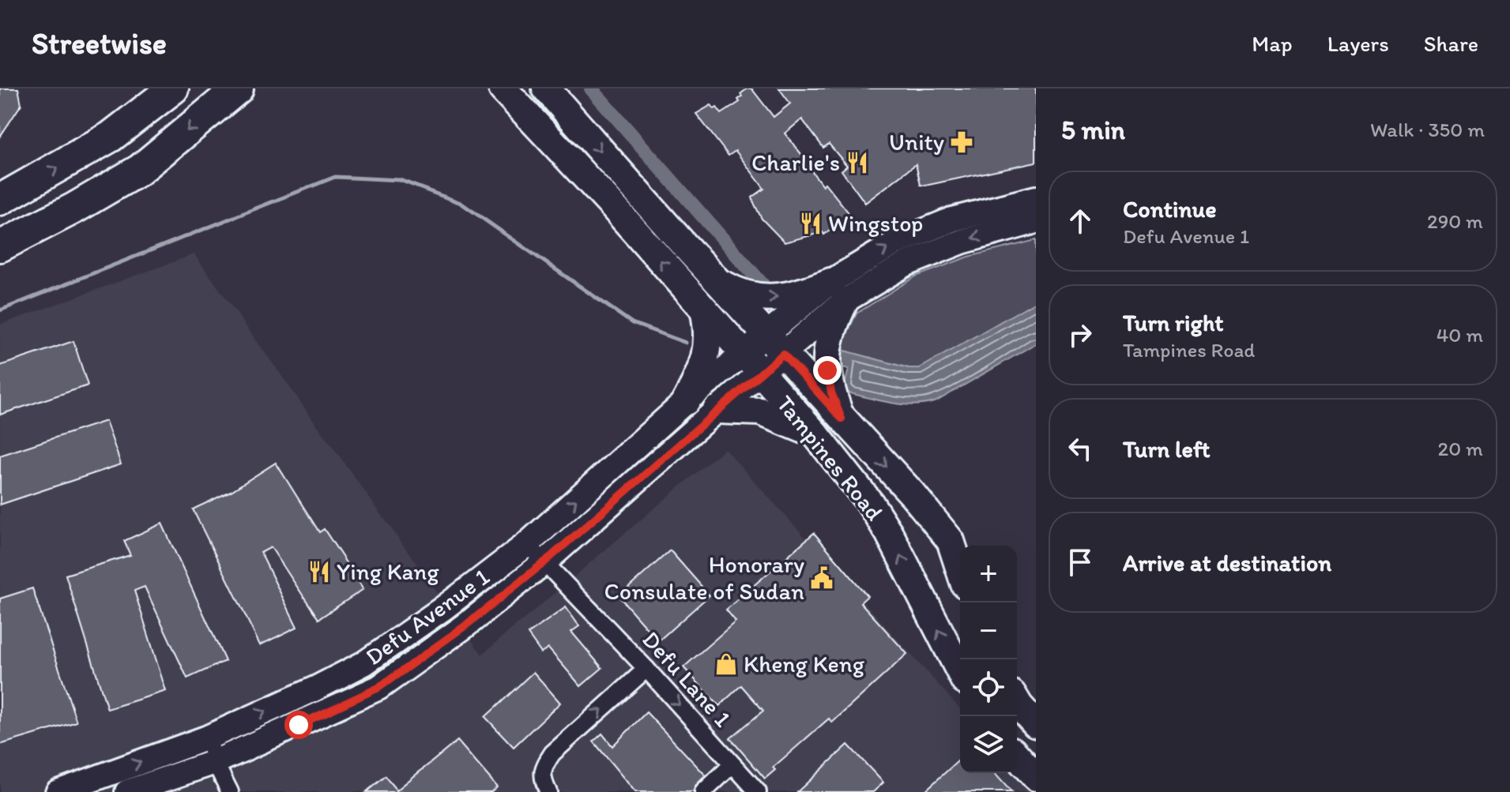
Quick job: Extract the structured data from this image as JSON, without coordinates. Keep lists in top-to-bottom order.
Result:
{
  "streets": {
    "main road": ["Tampines Road", "Defu Avenue 1"],
    "street": ["Defu Lane 1"]
  },
  "crossings": [
    ["Tampines Road", "Defu Avenue 1"],
    ["Defu Avenue 1", "Defu Lane 1"]
  ],
  "one_way": ["Defu Lane 1"],
  "places": {
    "pharmacy": ["Unity"],
    "restaurant": ["Charlie's", "Wingstop", "Ying Kang"],
    "public building": ["Honorary Consulate of Sudan"],
    "shop": ["Kheng Keng"]
  },
  "page": {
    "header": "Streetwise",
    "nav": ["Map", "Layers", "Share"],
    "heading": ["5 min", "Walk · 350 m"],
    "list": [
      ["Continue", "Defu Avenue 1", "290 m"],
      ["Turn right", "Tampines Road", "40 m"],
      ["Turn left", "20 m"],
      "Arrive at destination"
    ],
    "map_buttons": ["+", "−"]
  }
}
